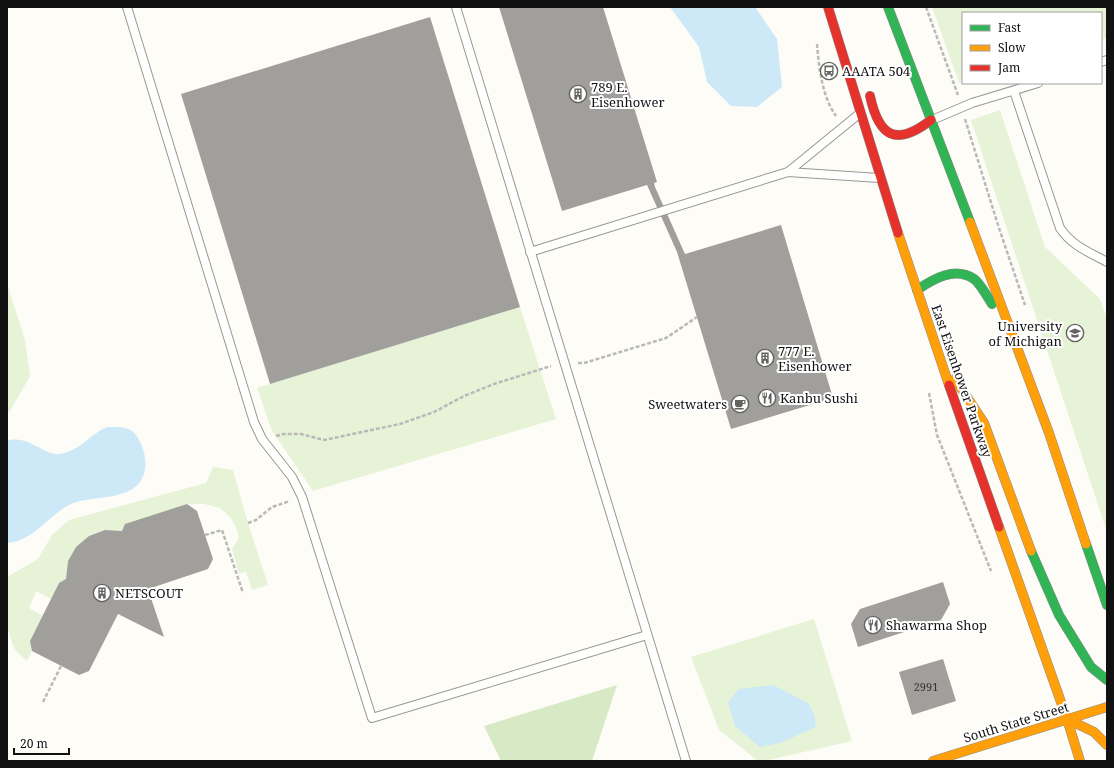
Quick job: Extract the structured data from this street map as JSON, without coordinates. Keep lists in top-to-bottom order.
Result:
{
  "streets": {
    "main road": ["East Eisenhower Parkway", "South State Street"]
  },
  "crossings": [
    ["East Eisenhower Parkway", "South State Street"]
  ],
  "places": {
    "bus stop": ["AAATA 504"],
    "building": ["789 E. Eisenhower", "777 E. Eisenhower", "NETSCOUT"],
    "school or university": ["University of Michigan"],
    "restaurant": ["Kanbu Sushi", "Shawarma Shop"],
    "cafe": ["Sweetwaters"]
  },
  "house_numbers": ["2991"],
  "legend": ["Fast", "Slow", "Jam"],
  "scale_bar": "20 m"
}
